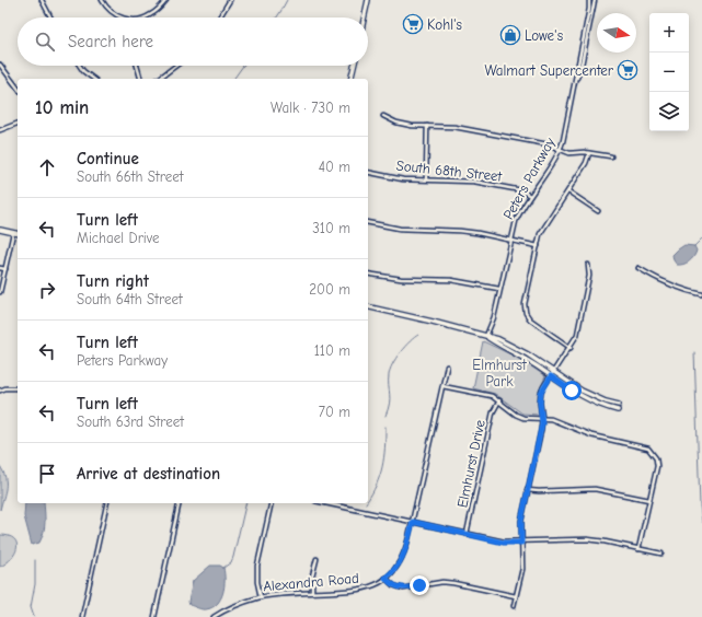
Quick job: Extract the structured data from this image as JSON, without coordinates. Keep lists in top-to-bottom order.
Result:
{
  "streets": {
    "street": [
      "South 68th Street",
      "Peters Parkway",
      "Elmhurst Drive",
      "Alexandra Road"
    ]
  },
  "crossings": [
    ["South 68th Street", "Peters Parkway"]
  ],
  "parks": ["Elmhurst Park"],
  "places": {
    "supermarket": ["Kohl's", "Walmart Supercenter"],
    "shop": ["Lowe's"]
  },
  "north": "right",
  "page": {
    "map_buttons": ["+", "−"],
    "search": "Search here",
    "heading": ["10 min", "Walk · 730 m"],
    "list": [
      ["Continue", "South 66th Street", "40 m"],
      ["Turn left", "Michael Drive", "310 m"],
      ["Turn right", "South 64th Street", "200 m"],
      ["Turn left", "Peters Parkway", "110 m"],
      ["Turn left", "South 63rd Street", "70 m"],
      "Arrive at destination"
    ]
  }
}
